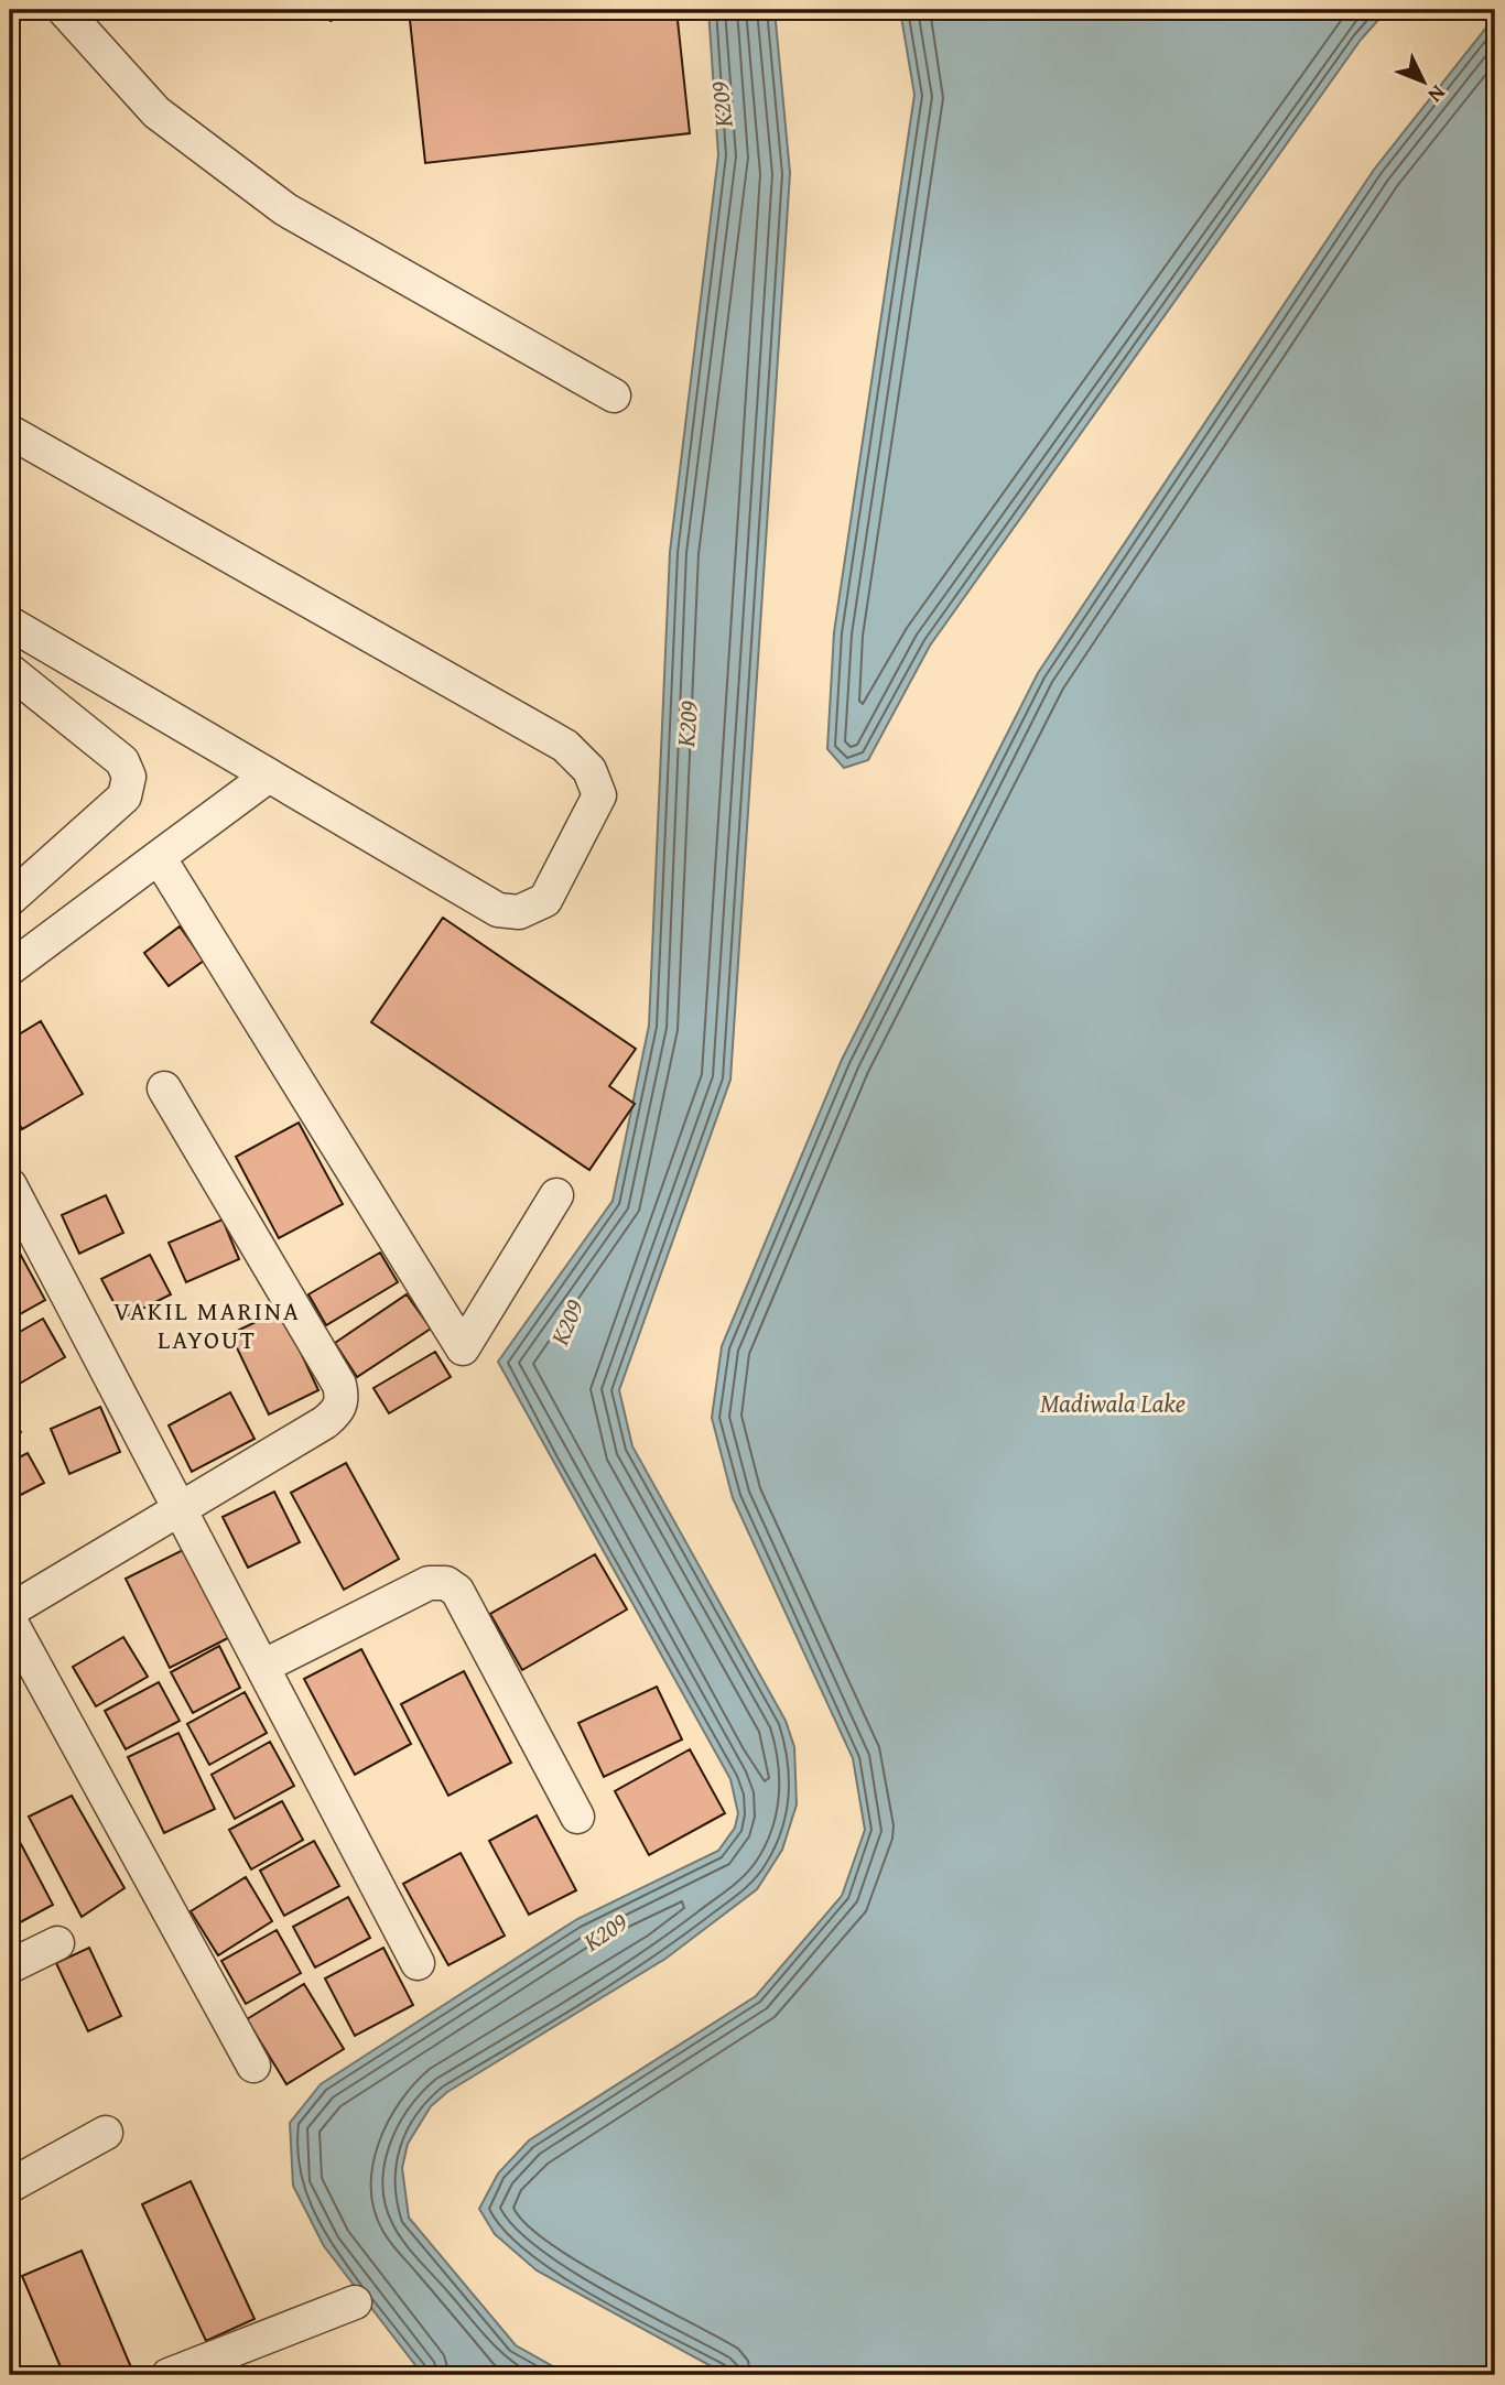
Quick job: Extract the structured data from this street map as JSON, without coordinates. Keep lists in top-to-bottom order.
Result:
{
  "districts": ["VAKIL MARINA LAYOUT"],
  "water": ["K209", "Madiwala Lake"],
  "north": "bottom right"
}
